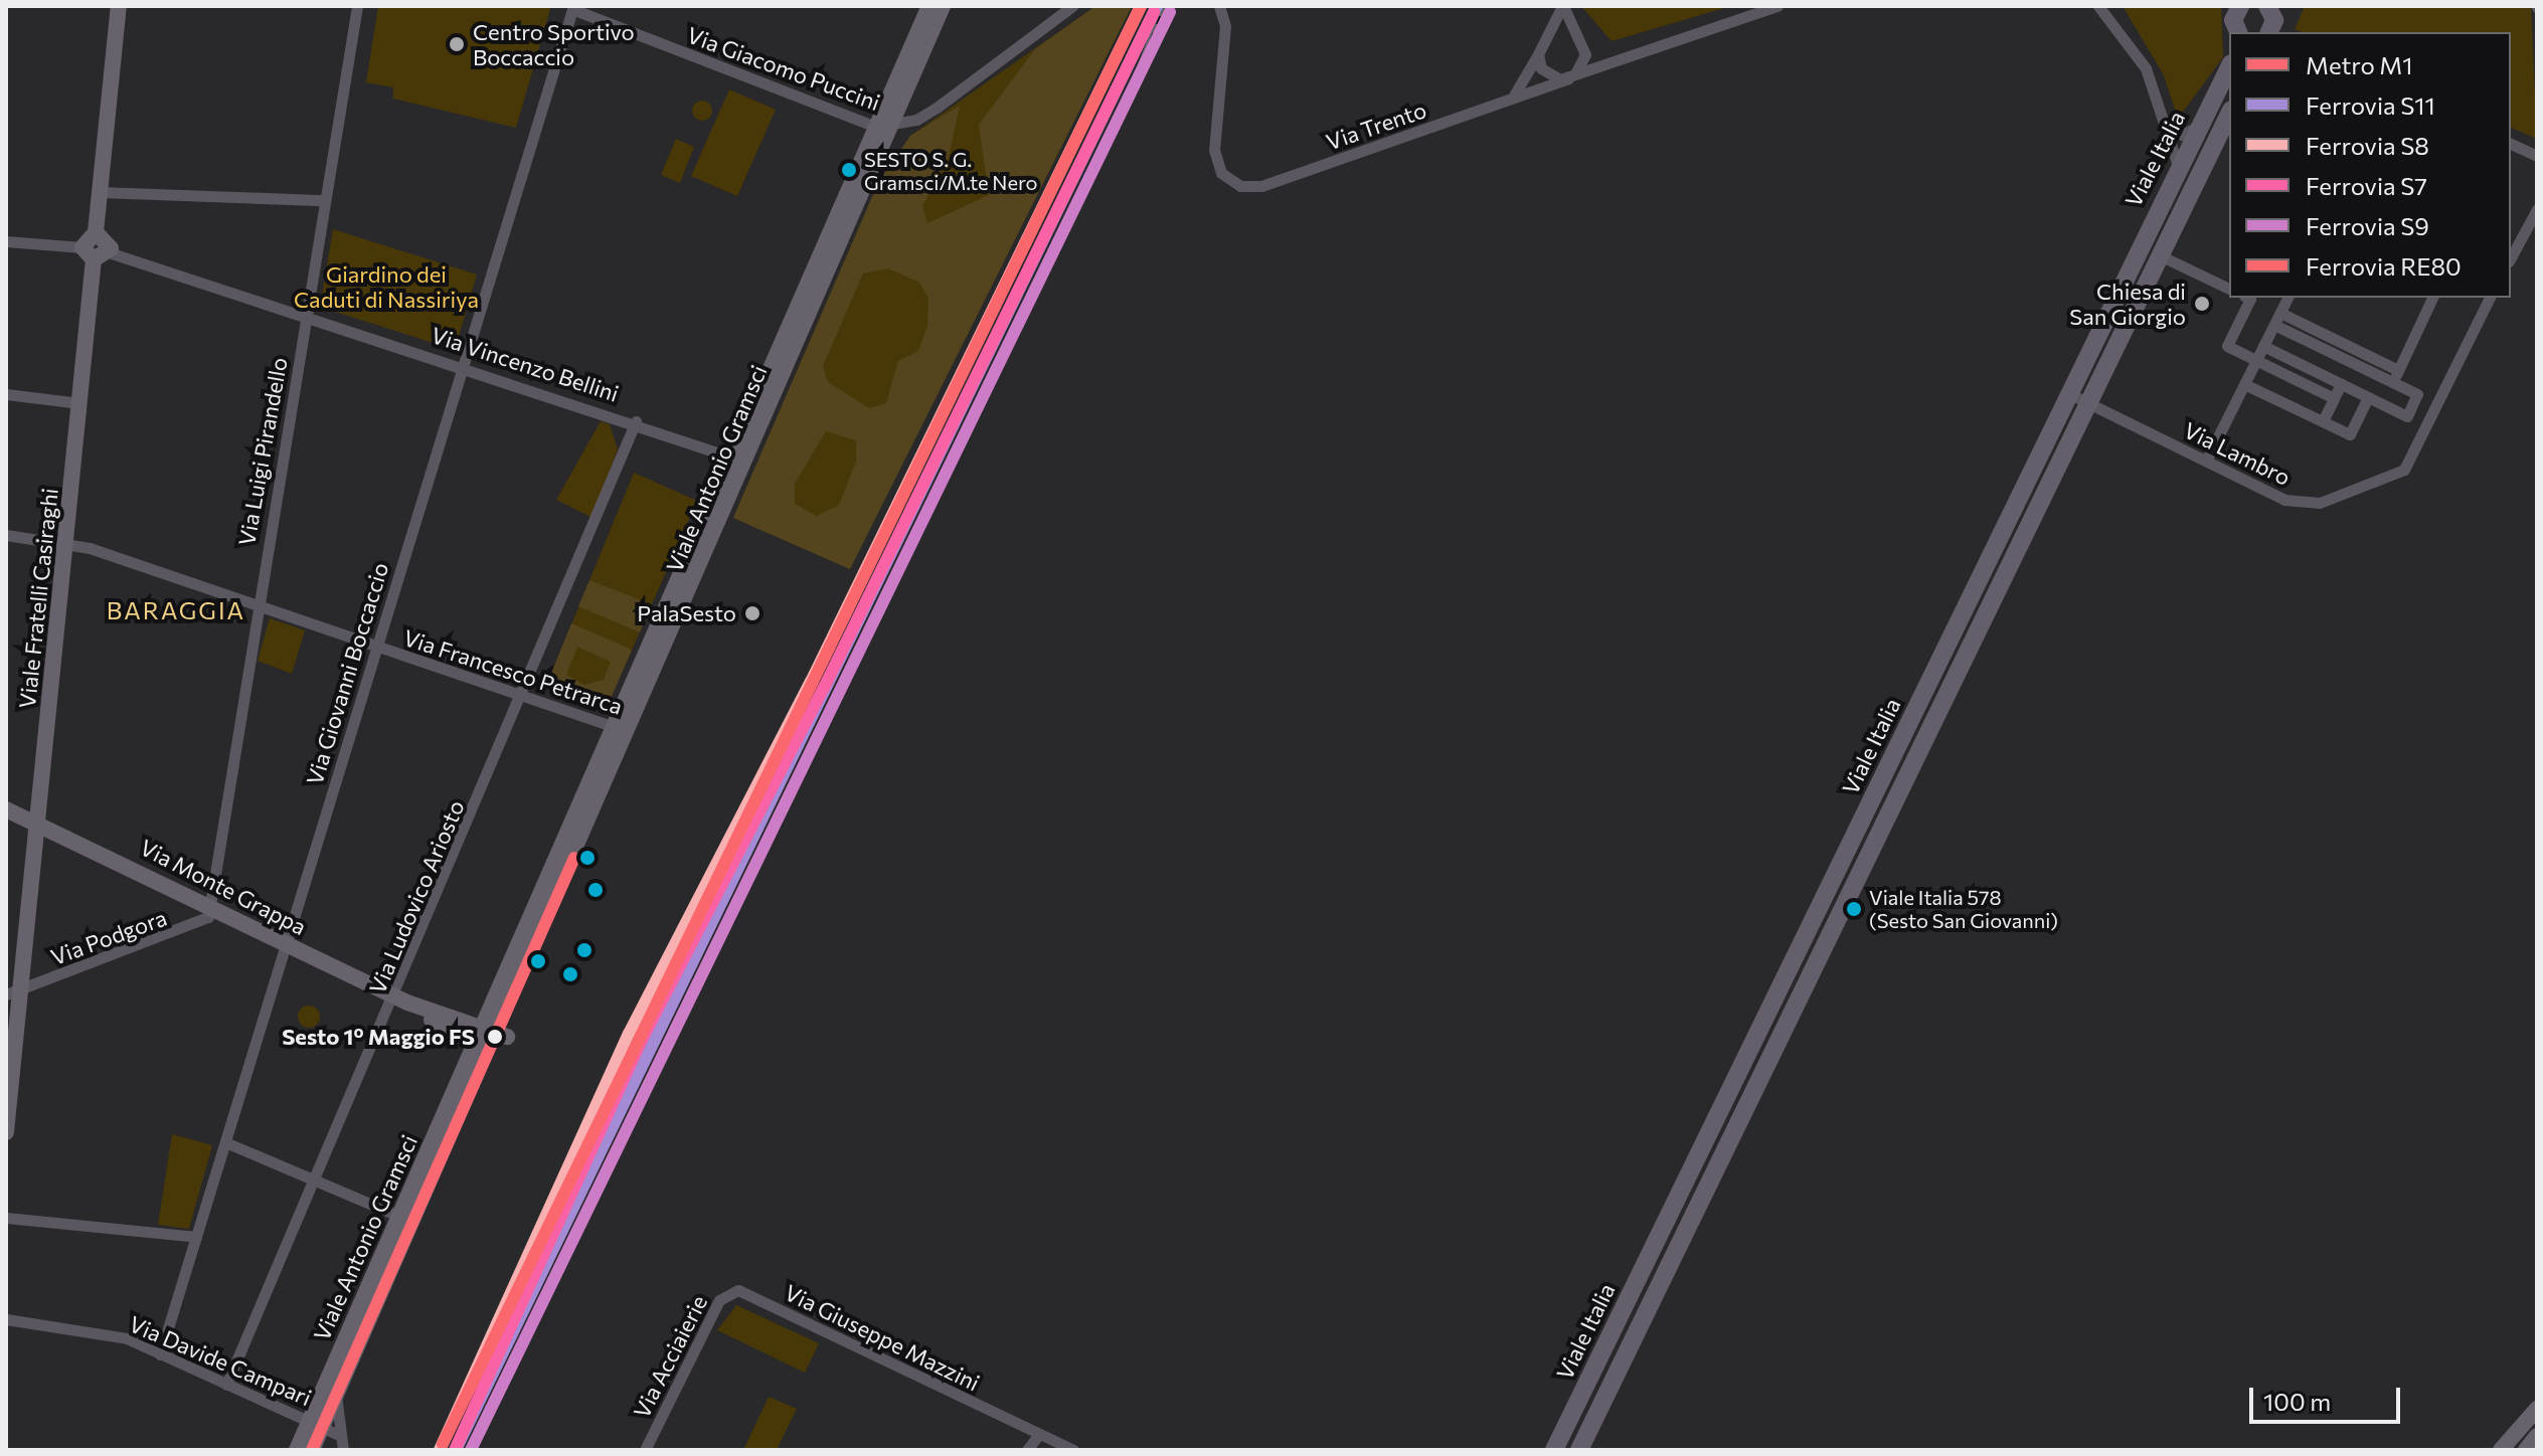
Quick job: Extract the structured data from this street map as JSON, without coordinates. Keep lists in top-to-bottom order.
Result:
{
  "streets": {
    "main road": [
      "Viale Italia",
      "Viale Antonio Gramsci",
      "Viale Fratelli Casiraghi",
      "Via Monte Grappa"
    ],
    "street": [
      "Via Giacomo Puccini",
      "Via Trento",
      "Via Vincenzo Bellini",
      "Via Luigi Pirandello",
      "Via Lambro",
      "Via Francesco Petrarca",
      "Via Giovanni Boccaccio",
      "Via Ludovico Ariosto",
      "Via Podgora",
      "Via Giuseppe Mazzini",
      "Via Acciaierie",
      "Via Davide Campari"
    ]
  },
  "crossings": [
    ["Via Giacomo Puccini", "Viale Antonio Gramsci"],
    ["Via Giacomo Puccini", "Via Giovanni Boccaccio"],
    ["Viale Italia", "Via Lambro"],
    ["Via Vincenzo Bellini", "Via Luigi Pirandello"],
    ["Via Vincenzo Bellini", "Viale Antonio Gramsci"],
    ["Via Vincenzo Bellini", "Viale Fratelli Casiraghi"],
    ["Via Vincenzo Bellini", "Via Giovanni Boccaccio"],
    ["Via Vincenzo Bellini", "Via Ludovico Ariosto"],
    ["Via Luigi Pirandello", "Via Francesco Petrarca"],
    ["Via Luigi Pirandello", "Via Monte Grappa"],
    ["Via Luigi Pirandello", "Via Podgora"],
    ["Viale Antonio Gramsci", "Via Francesco Petrarca"],
    ["Viale Antonio Gramsci", "Via Monte Grappa"],
    ["Viale Antonio Gramsci", "Via Davide Campari"],
    ["Viale Fratelli Casiraghi", "Via Francesco Petrarca"],
    ["Viale Fratelli Casiraghi", "Via Monte Grappa"],
    ["Viale Fratelli Casiraghi", "Via Podgora"],
    ["Via Francesco Petrarca", "Via Giovanni Boccaccio"],
    ["Via Francesco Petrarca", "Via Ludovico Ariosto"],
    ["Via Giovanni Boccaccio", "Via Monte Grappa"],
    ["Via Giovanni Boccaccio", "Via Davide Campari"],
    ["Via Monte Grappa", "Via Ludovico Ariosto"],
    ["Via Monte Grappa", "Via Podgora"],
    ["Via Ludovico Ariosto", "Via Davide Campari"],
    ["Via Giuseppe Mazzini", "Via Acciaierie"]
  ],
  "districts": ["BARAGGIA"],
  "parks": ["Giardino dei Caduti di Nassiriya"],
  "places": [
    "Centro Sportivo Boccaccio",
    "SESTO S. G. Gramsci/M.te Nero",
    "Chiesa di San Giorgio",
    "PalaSesto",
    "Viale Italia 578 (Sesto San Giovanni)",
    "Sesto 1º Maggio FS"
  ],
  "lines": [
    "rail line S11",
    "rail line S8",
    "rail line RE80",
    "rail line S7",
    "rail line S9",
    "metro line M1"
  ],
  "legend": [
    "Metro M1",
    "Ferrovia S11",
    "Ferrovia S8",
    "Ferrovia S7",
    "Ferrovia S9",
    "Ferrovia RE80"
  ],
  "scale_bar": "100 m"
}
